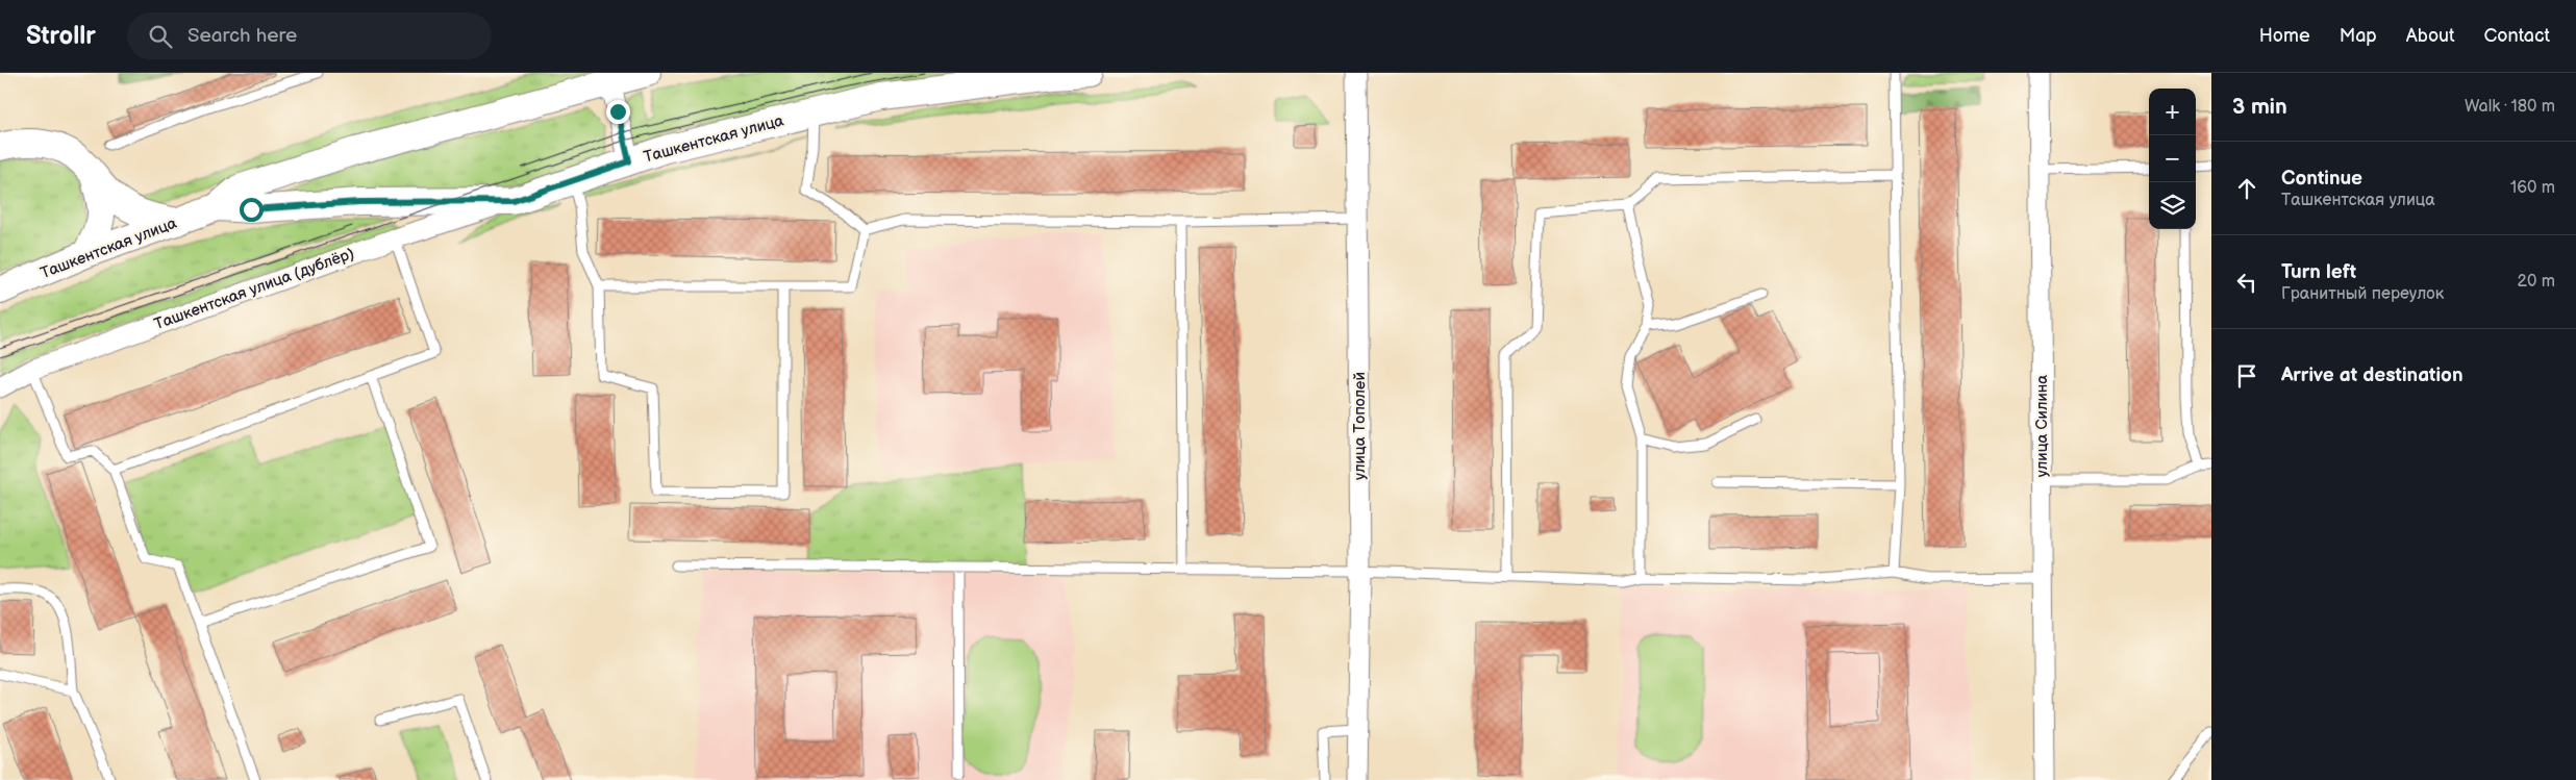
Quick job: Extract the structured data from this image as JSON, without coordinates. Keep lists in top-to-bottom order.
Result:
{
  "streets": {
    "main road": ["Ташкентская улица"],
    "street": ["Ташкентская улица (дублёр)", "улица Тополей", "улица Силина"]
  },
  "crossings": [
    ["Ташкентская улица", "Ташкентская улица (дублёр)"]
  ],
  "page": {
    "header": "Strollr",
    "search": "Search here",
    "nav": [
      "Home",
      "Map",
      "About",
      "Contact"
    ],
    "heading": ["3 min", "Walk · 180 m"],
    "map_buttons": ["+", "−"],
    "list": [
      ["Continue", "Ташкентская улица", "160 m"],
      ["Turn left", "Гранитный переулок", "20 m"],
      "Arrive at destination"
    ]
  }
}
